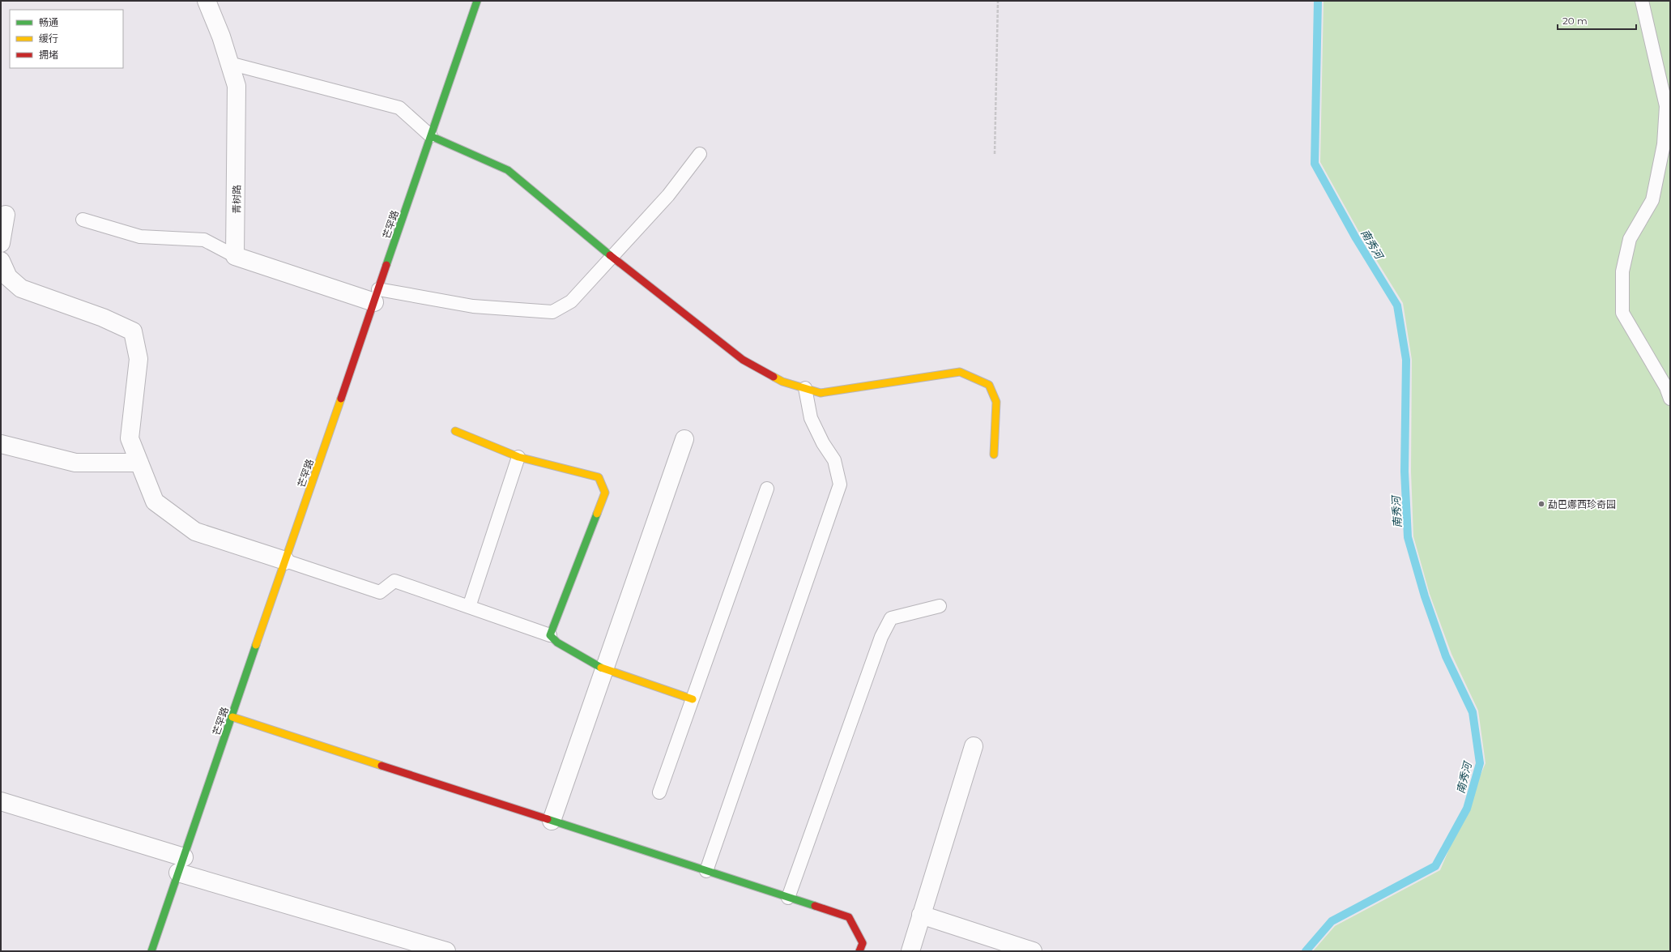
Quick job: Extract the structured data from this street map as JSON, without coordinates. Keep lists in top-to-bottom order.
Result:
{
  "streets": {
    "street": ["青树路", "芒罕路"]
  },
  "water": ["南秀河"],
  "places": ["勐巴娜西珍奇园"],
  "legend": ["畅通", "缓行", "拥堵"],
  "scale_bar": "20 m"
}
